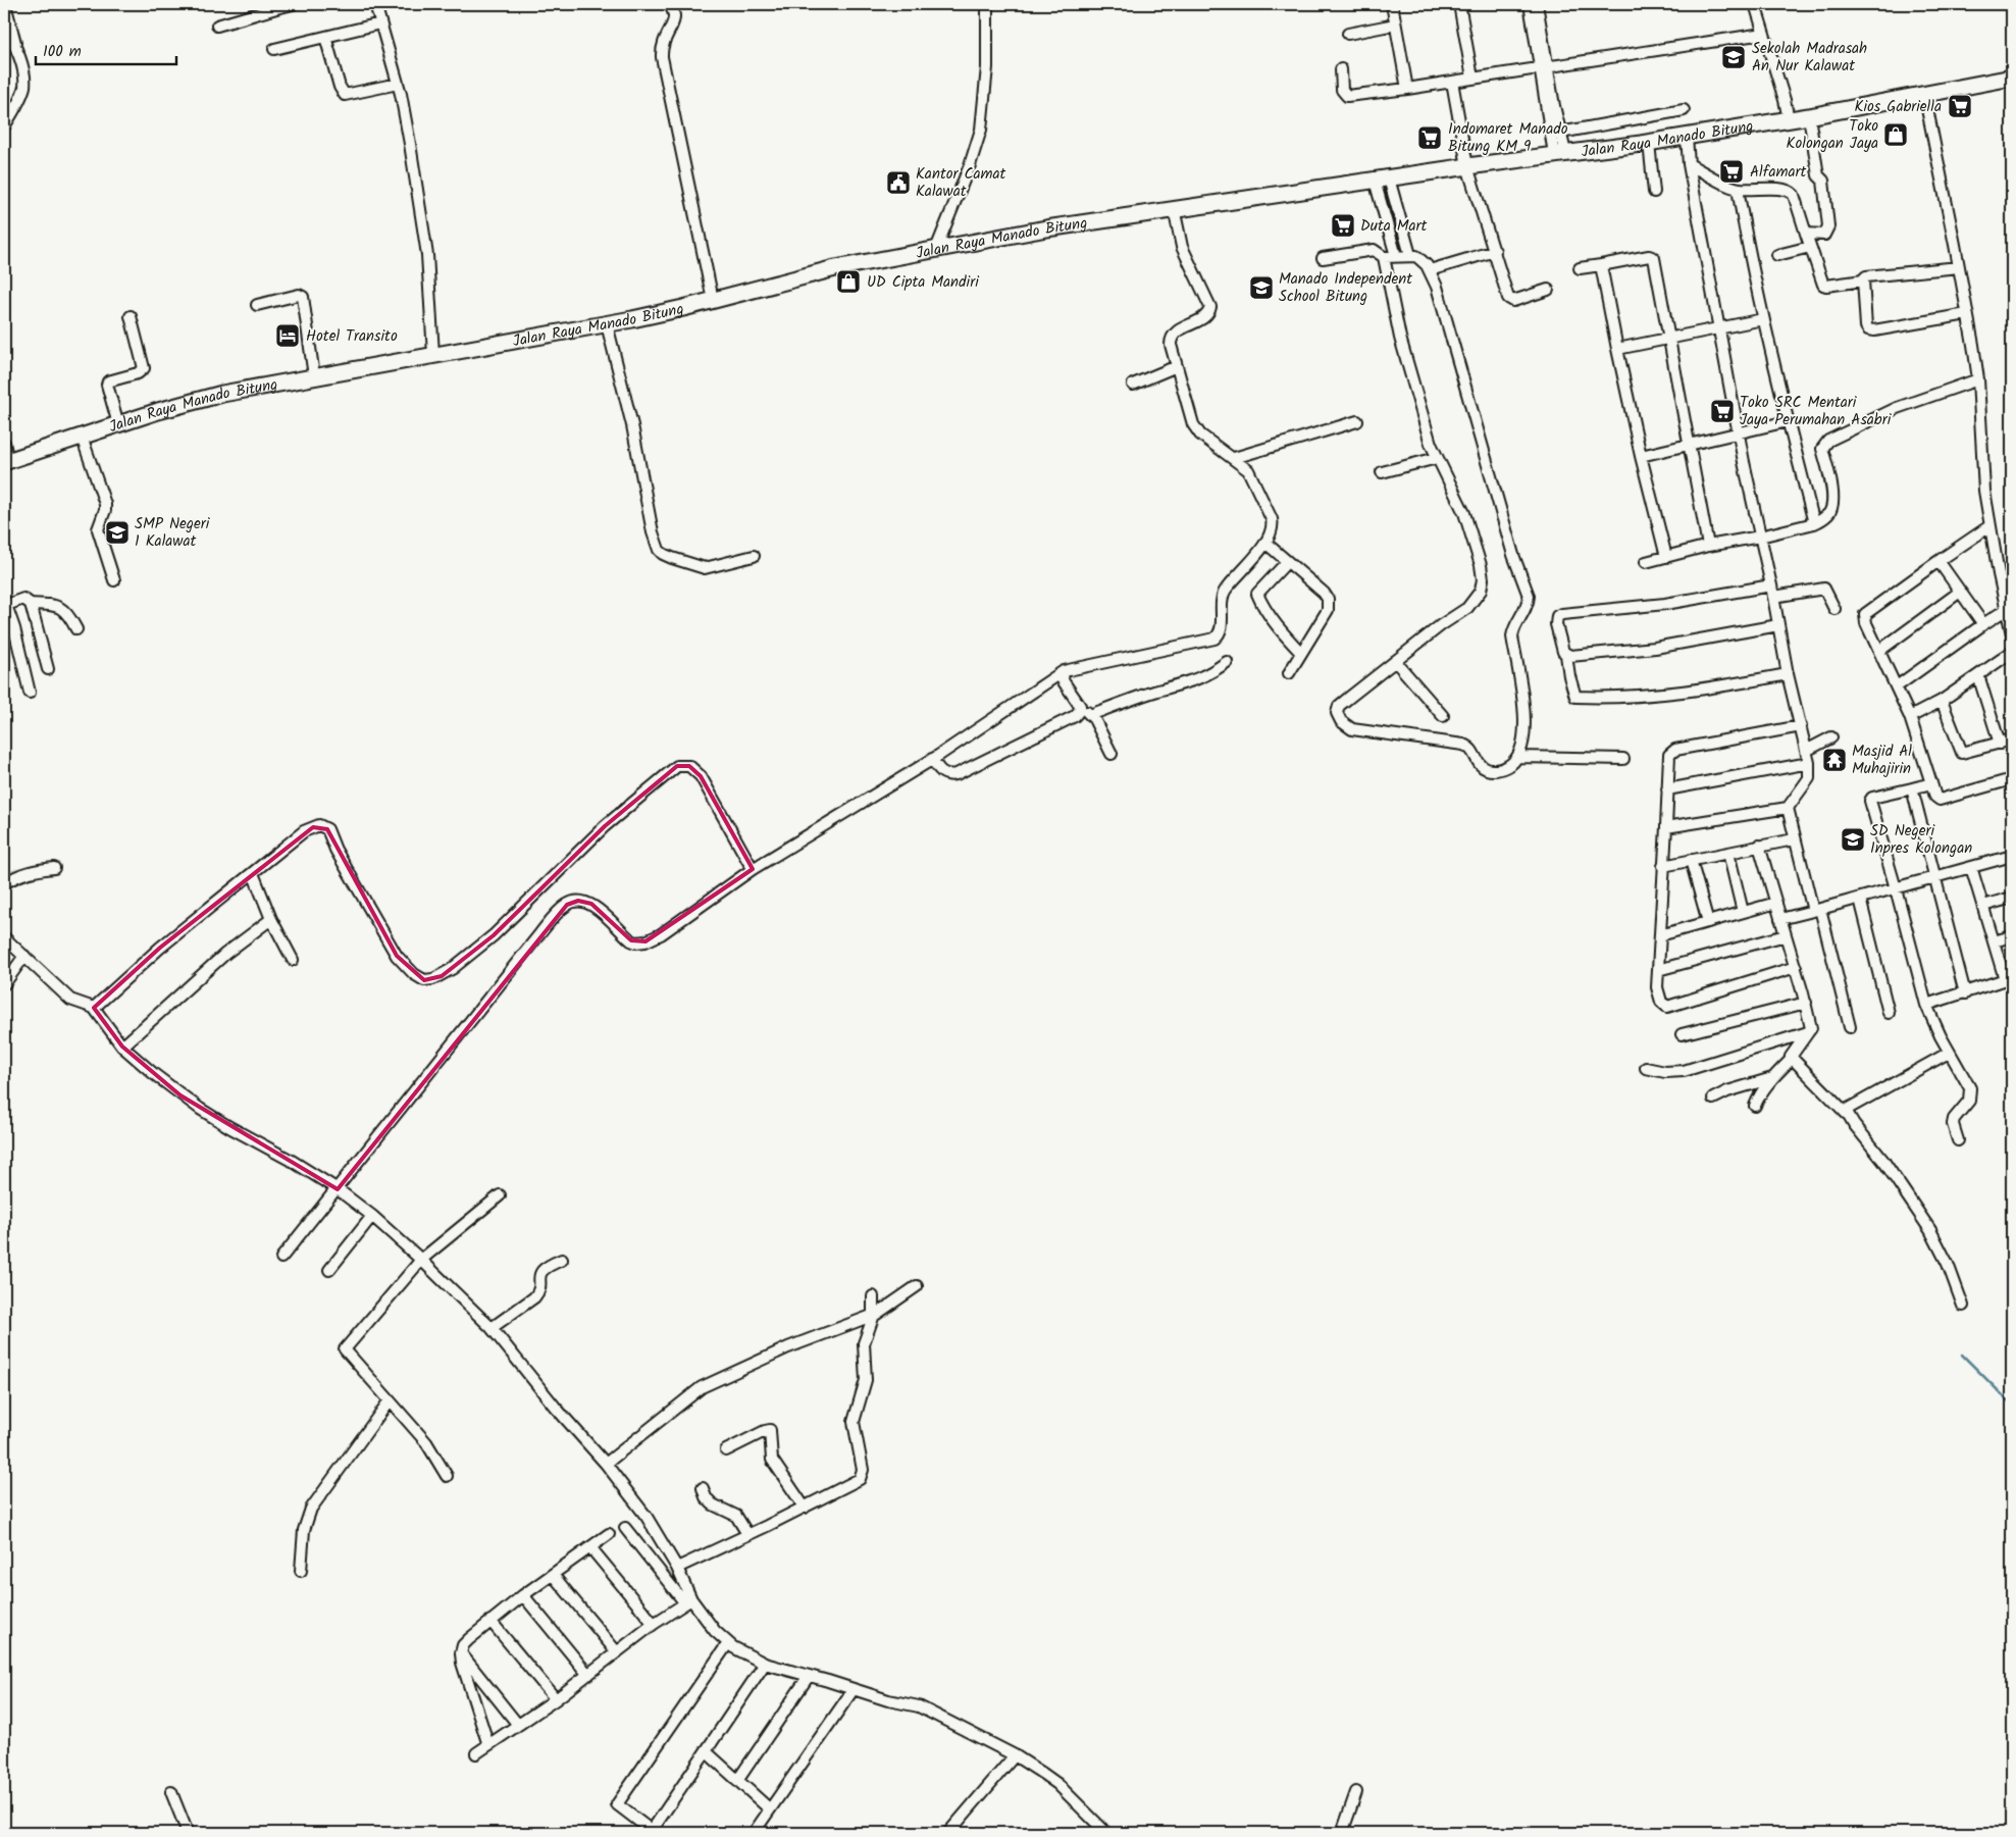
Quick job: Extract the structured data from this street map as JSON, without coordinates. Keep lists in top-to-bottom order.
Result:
{
  "streets": {
    "highway": ["Jalan Raya Manado Bitung"]
  },
  "places": {
    "school or university": [
      "Sekolah Madrasah An Nur Kalawat",
      "Manado Independent School Bitung",
      "SMP Negeri 1 Kalawat",
      "SD Negeri Inpres Kolongan"
    ],
    "supermarket": [
      "Kios Gabriella",
      "Indomaret Manado Bitung KM 9",
      "Alfamart",
      "Duta Mart",
      "Toko SRC Mentari Jaya Perumahan Asabri"
    ],
    "shop": ["Toko Kolongan Jaya", "UD Cipta Mandiri"],
    "public building": ["Kantor Camat Kalawat"],
    "hotel": ["Hotel Transito"],
    "temple": ["Masjid Al Muhajirin"]
  },
  "scale_bar": "100 m"
}
